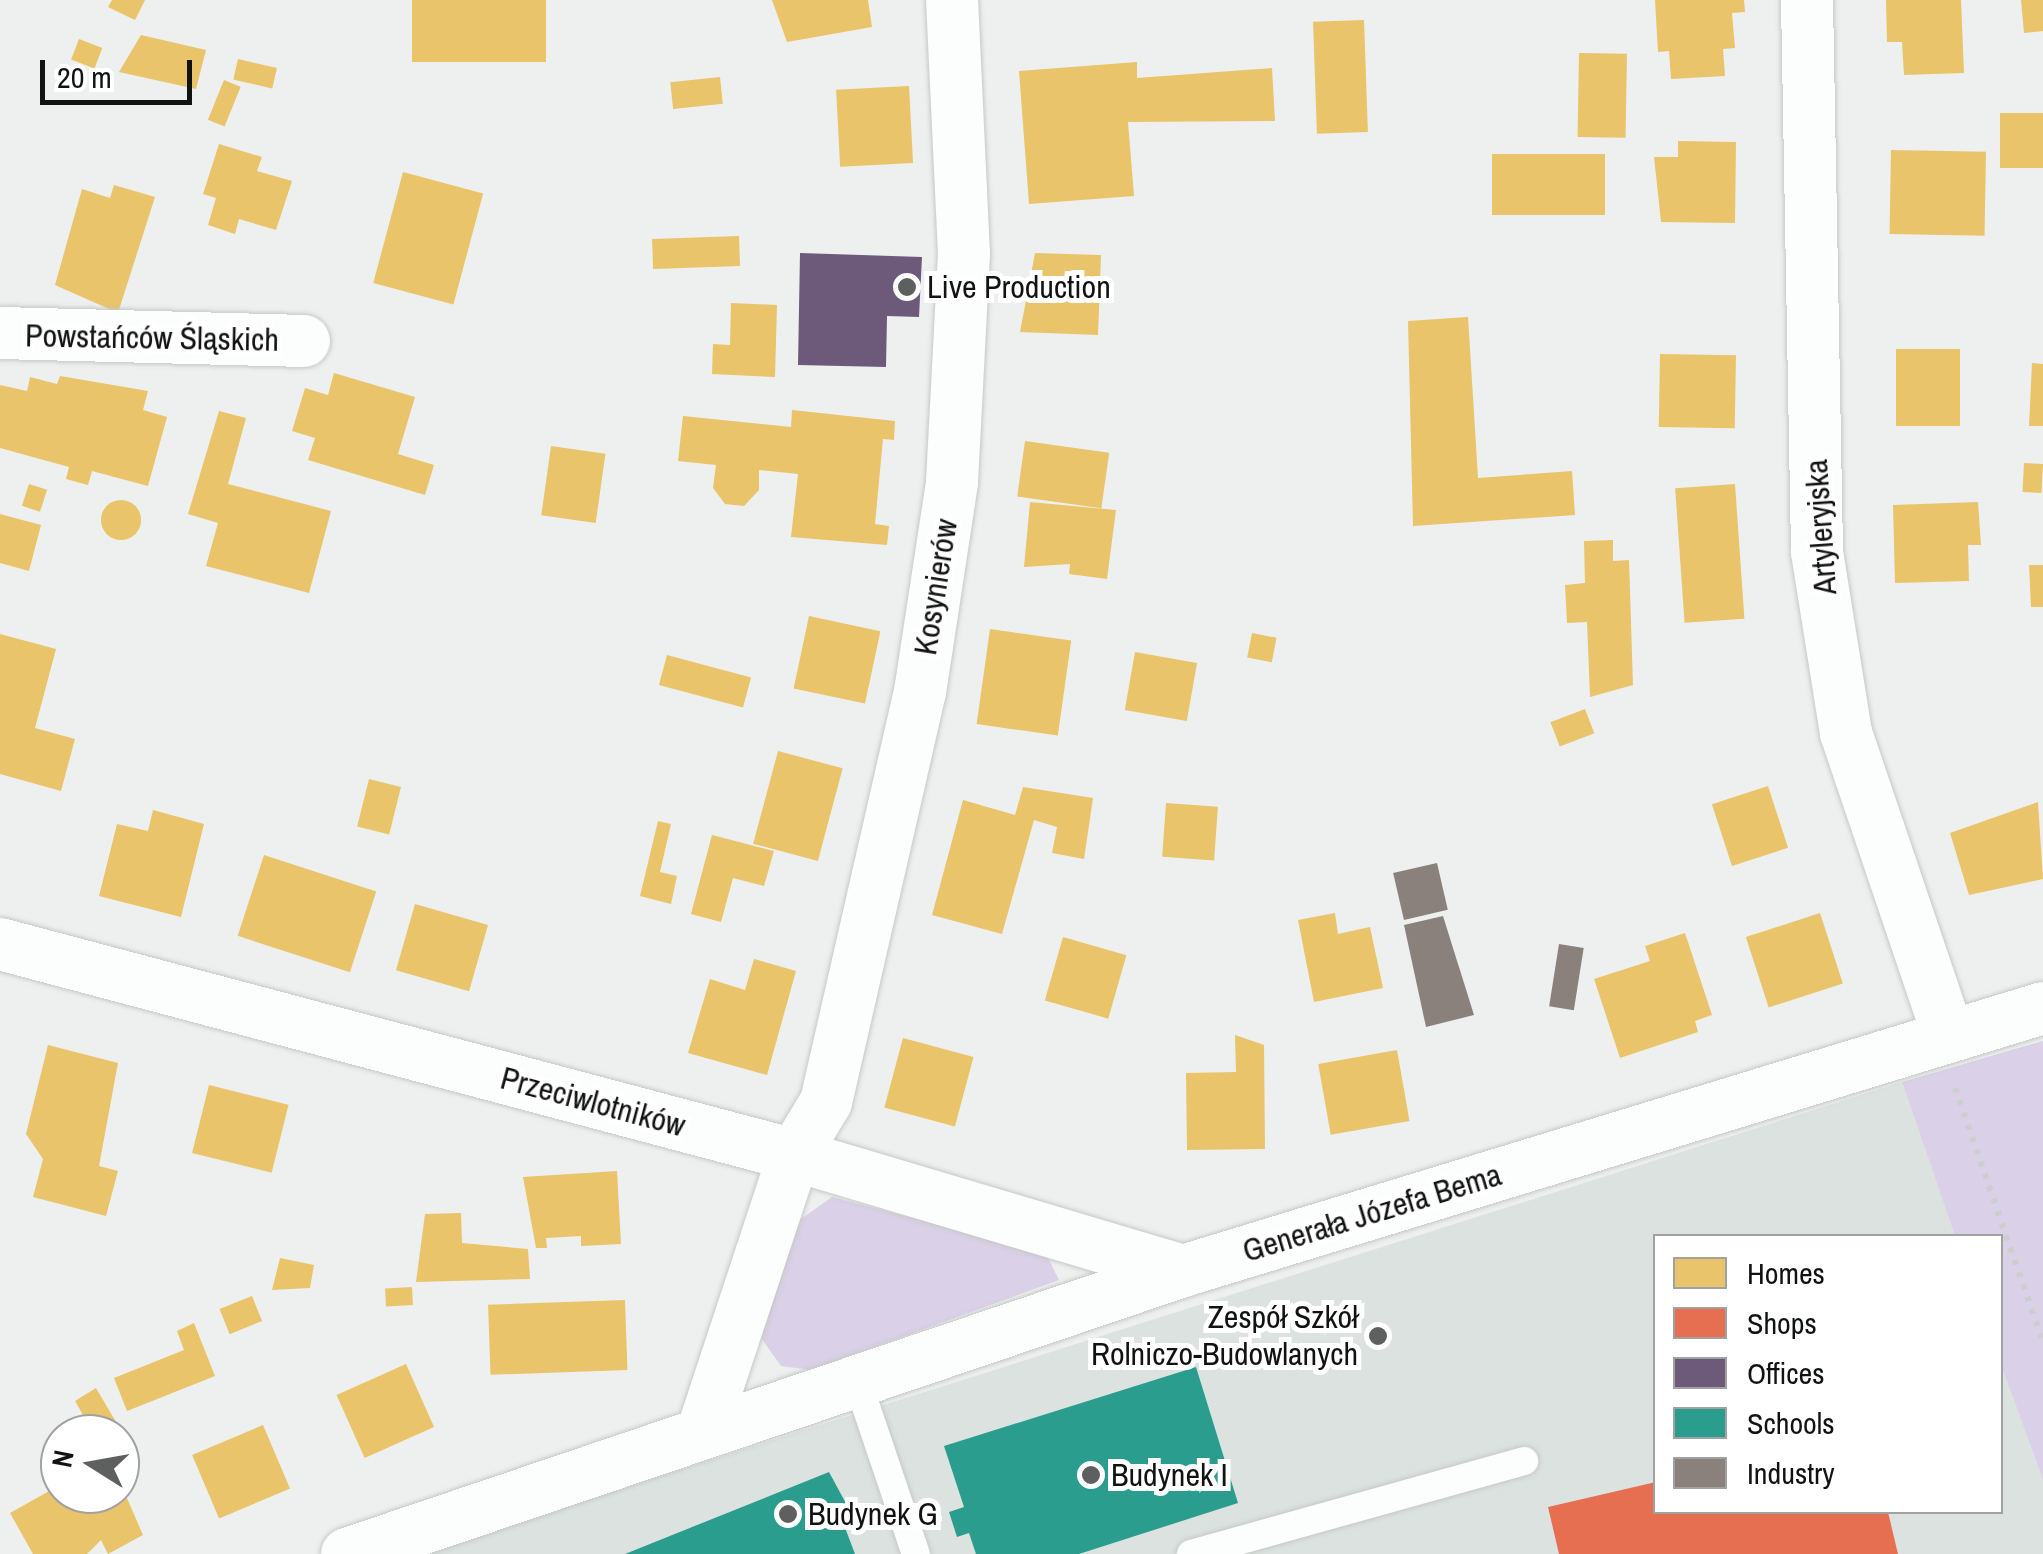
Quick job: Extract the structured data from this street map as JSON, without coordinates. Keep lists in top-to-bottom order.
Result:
{
  "streets": {
    "street": [
      "Powstańców Śląskich",
      "Artyleryjska",
      "Kosynierów",
      "Przeciwlotników",
      "Generała Józefa Bema"
    ]
  },
  "crossings": [
    ["Artyleryjska", "Generała Józefa Bema"],
    ["Kosynierów", "Przeciwlotników"],
    ["Przeciwlotników", "Generała Józefa Bema"]
  ],
  "places": [
    "Live Production",
    "Zespół Szkół Rolniczo-Budowlanych",
    "Budynek I",
    "Budynek G"
  ],
  "legend": [
    "Homes",
    "Shops",
    "Offices",
    "Schools",
    "Industry"
  ],
  "scale_bar": "20 m",
  "north": "left"
}
